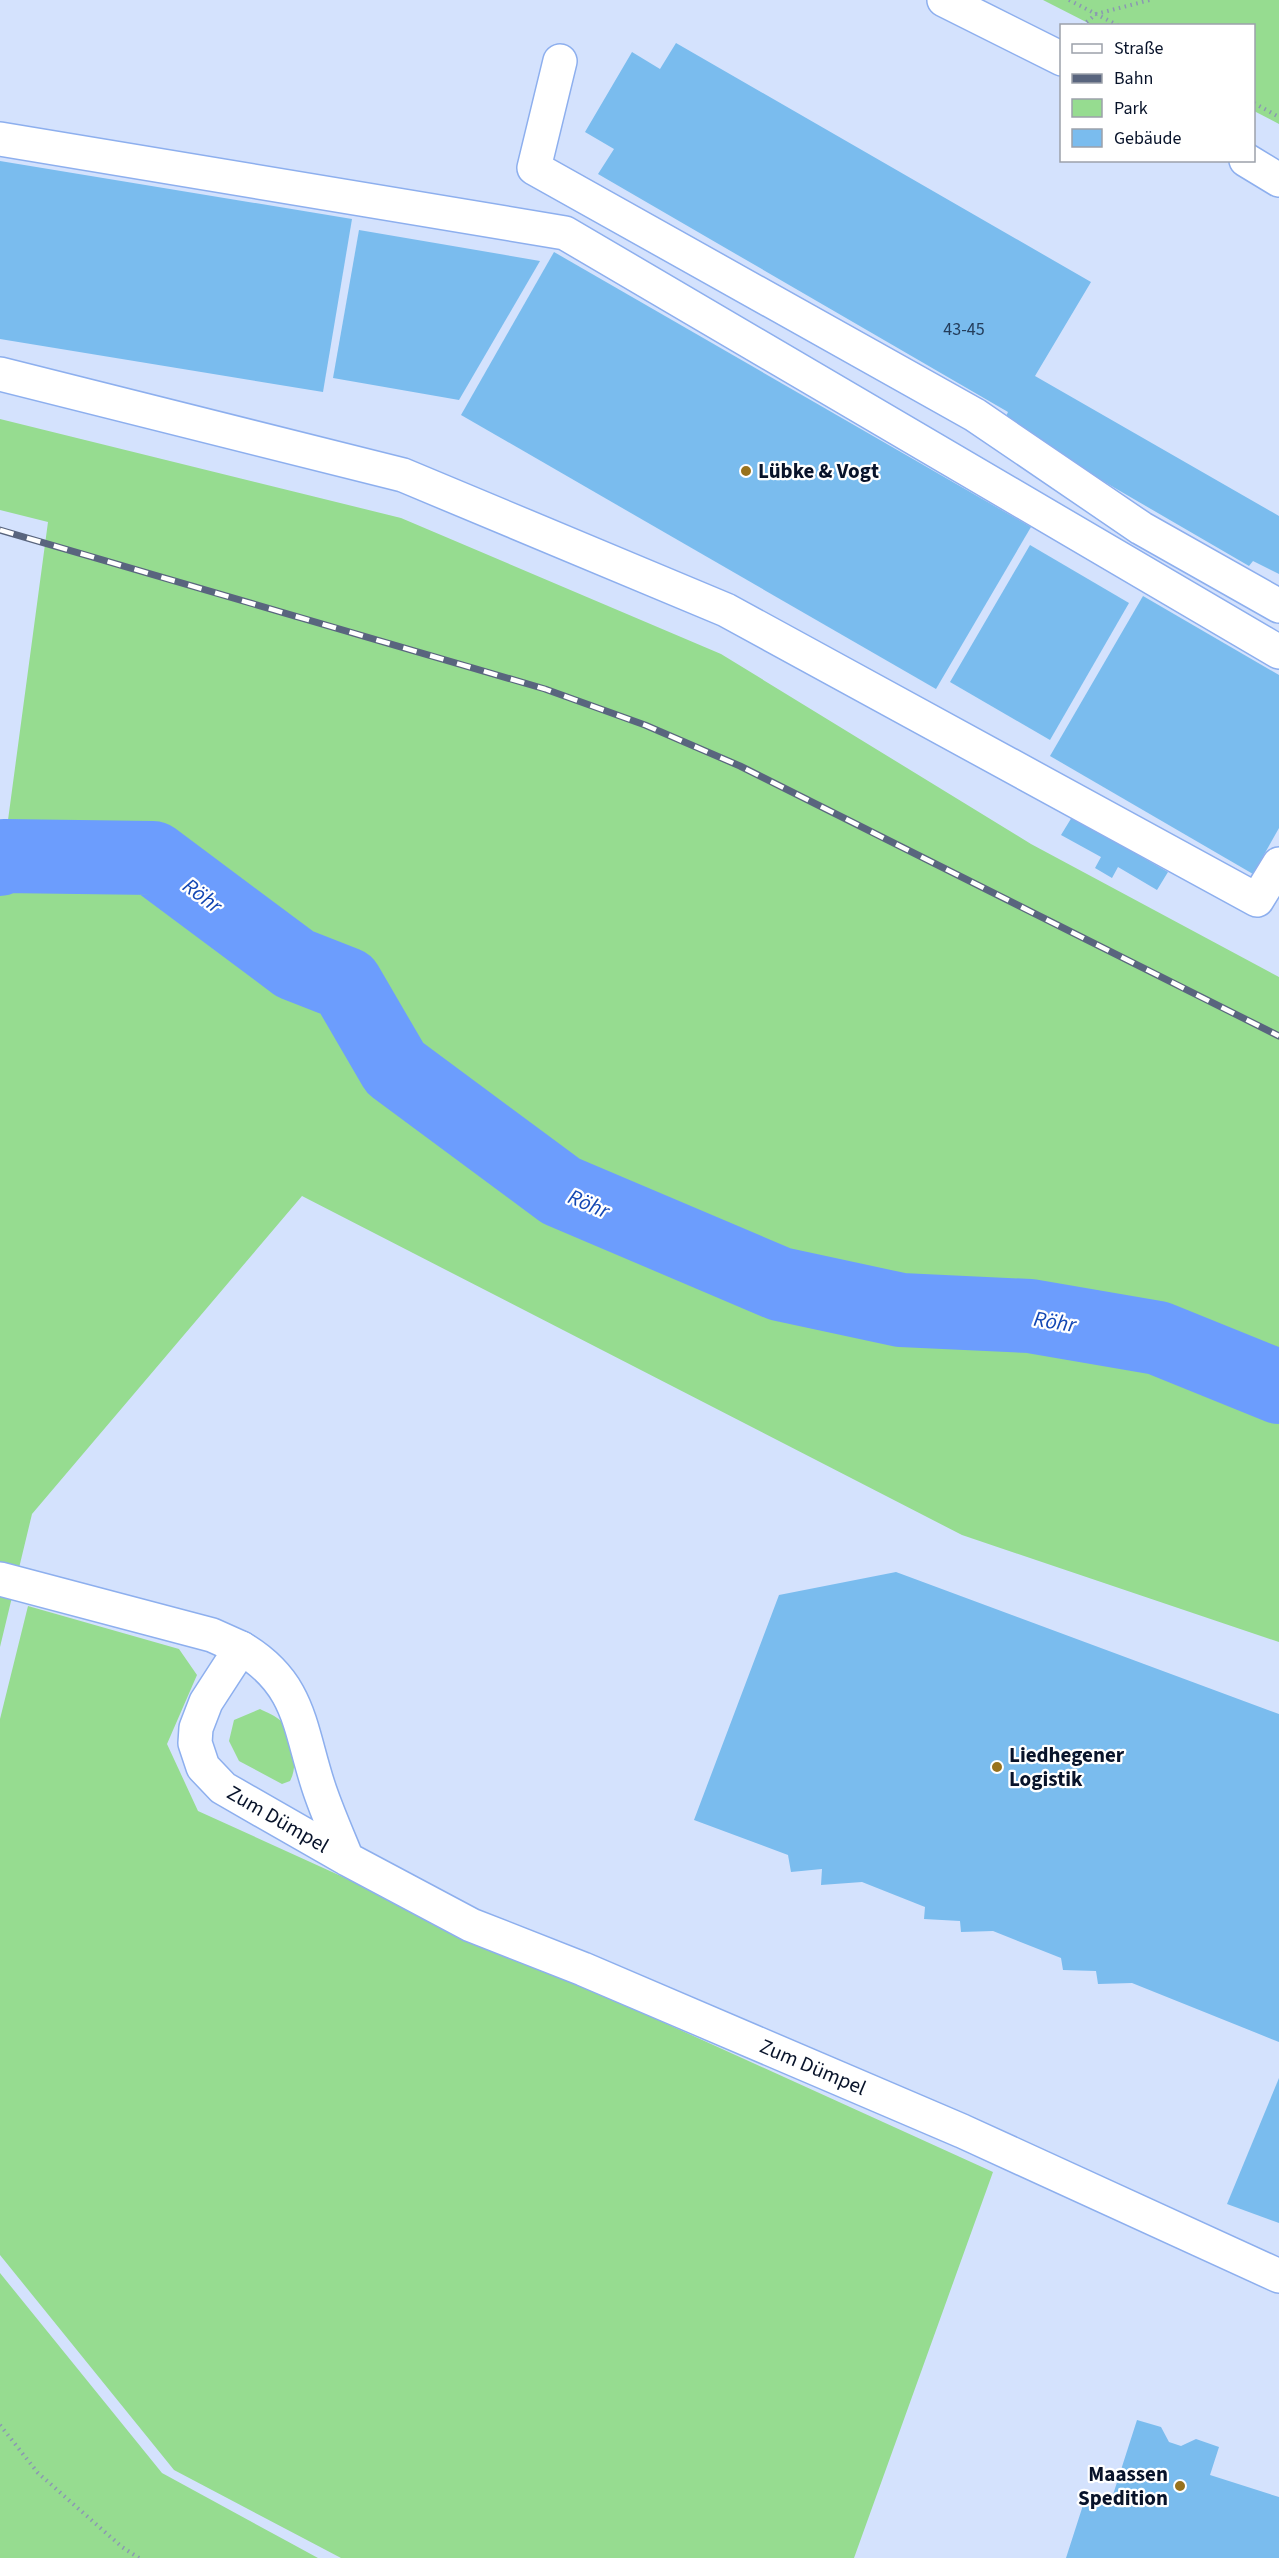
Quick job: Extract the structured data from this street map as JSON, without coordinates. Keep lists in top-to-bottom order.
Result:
{
  "streets": {
    "street": ["Zum Dümpel"]
  },
  "water": ["Röhr"],
  "places": ["Lübke & Vogt", "Liedhegener Logistik", "Maassen Spedition"],
  "house_numbers": ["43-45"],
  "legend": [
    "Straße",
    "Bahn",
    "Park",
    "Gebäude"
  ]
}
